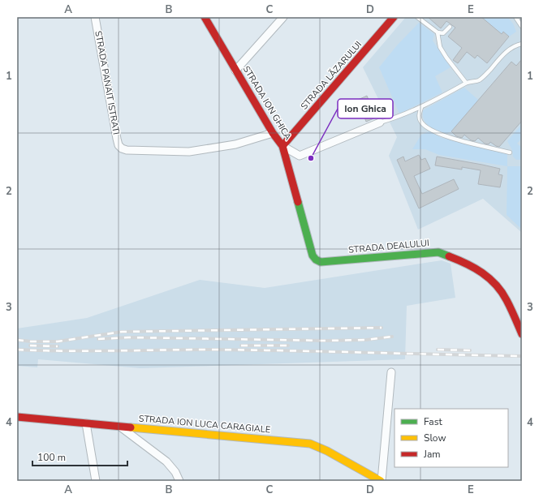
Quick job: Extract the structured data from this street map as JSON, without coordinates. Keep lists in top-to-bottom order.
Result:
{
  "streets": {
    "street": [
      "STRADA LĂZARULUI",
      "STRADA PANAIT ISTRATI",
      "STRADA ION GHICA",
      "STRADA DEALULUI",
      "STRADA ION LUCA CARAGIALE"
    ]
  },
  "crossings": [
    ["STRADA LĂZARULUI", "STRADA ION GHICA"],
    ["STRADA PANAIT ISTRATI", "STRADA ION GHICA"],
    ["STRADA ION GHICA", "STRADA DEALULUI"]
  ],
  "places": ["Ion Ghica"],
  "legend": ["Fast", "Slow", "Jam"],
  "scale_bar": "100 m",
  "grid": {
    "columns": [
      "A",
      "B",
      "C",
      "D",
      "E"
    ],
    "rows": [
      "1",
      "2",
      "3",
      "4"
    ]
  }
}
